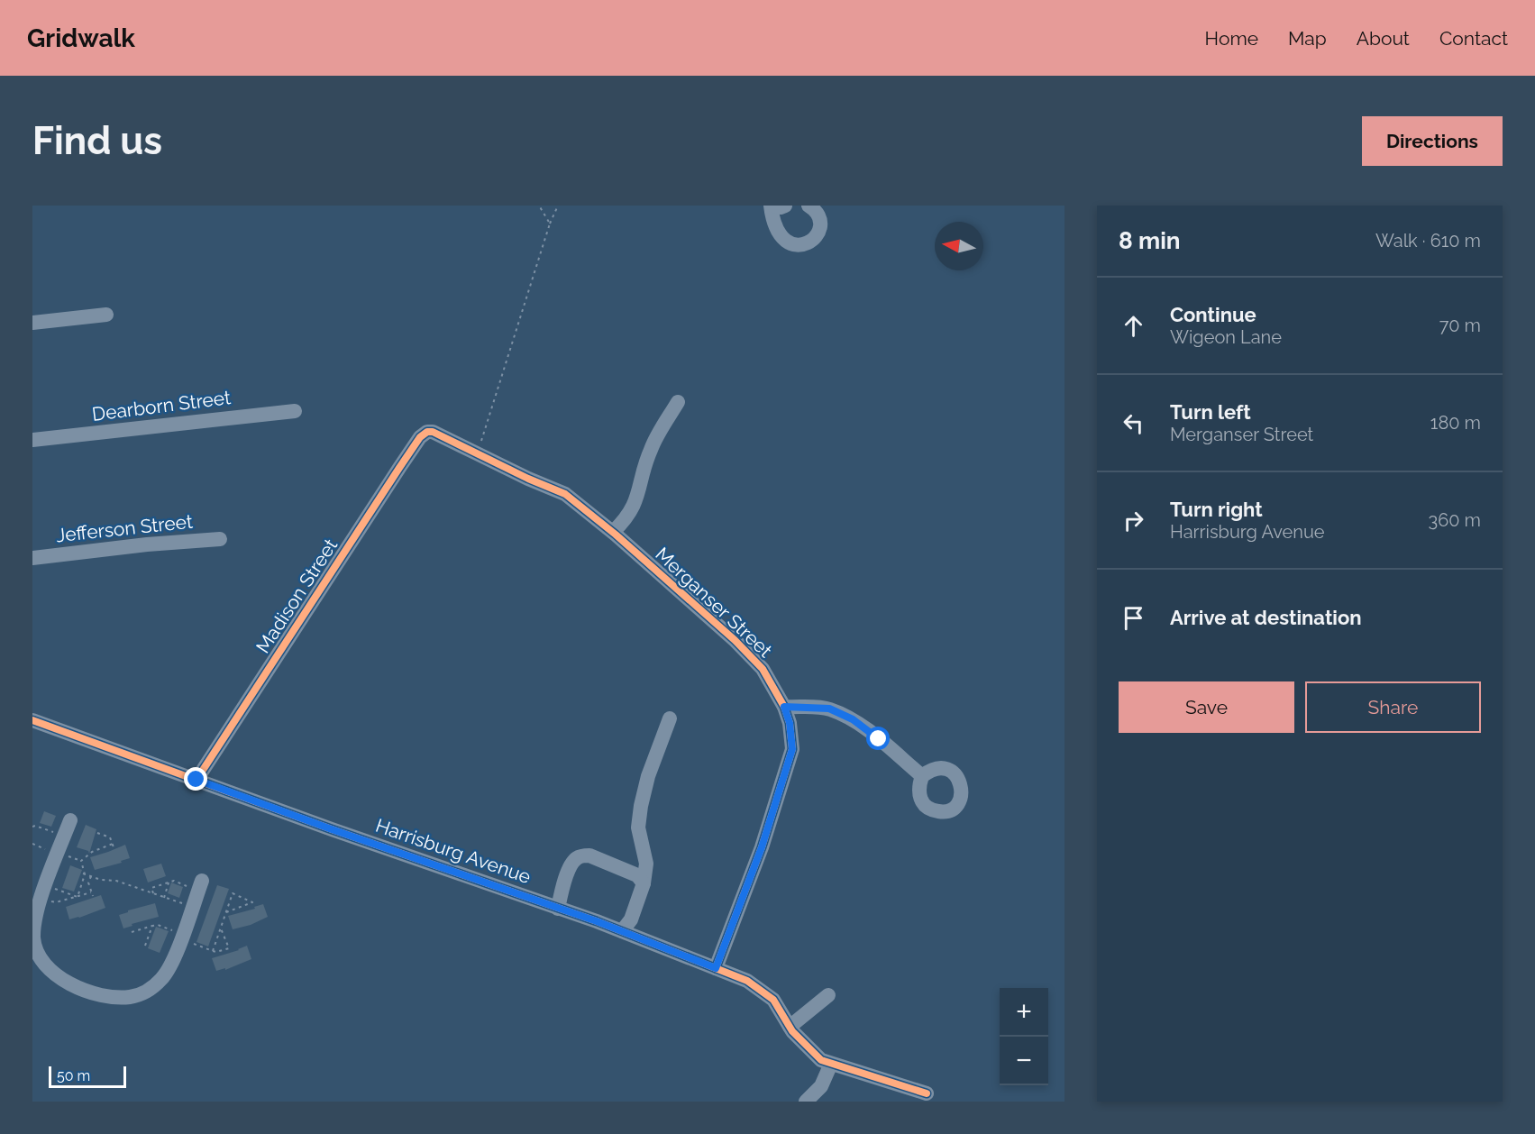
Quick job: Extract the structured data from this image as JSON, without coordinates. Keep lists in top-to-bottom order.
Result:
{
  "streets": {
    "street": [
      "Dearborn Street",
      "Jefferson Street",
      "Madison Street",
      "Merganser Street",
      "Harrisburg Avenue"
    ]
  },
  "crossings": [
    ["Madison Street", "Merganser Street"],
    ["Madison Street", "Harrisburg Avenue"],
    ["Merganser Street", "Harrisburg Avenue"]
  ],
  "scale_bar": "50 m",
  "north": "left",
  "page": {
    "header": "Gridwalk",
    "nav": [
      "Home",
      "Map",
      "About",
      "Contact"
    ],
    "buttons": [
      "Directions",
      ["Save", "Share"]
    ],
    "title": "Find us",
    "heading": ["8 min", "Walk · 610 m"],
    "list": [
      ["Continue", "Wigeon Lane", "70 m"],
      ["Turn left", "Merganser Street", "180 m"],
      ["Turn right", "Harrisburg Avenue", "360 m"],
      "Arrive at destination"
    ],
    "map_buttons": ["+", "−"],
    "scale": "50 m"
  }
}
